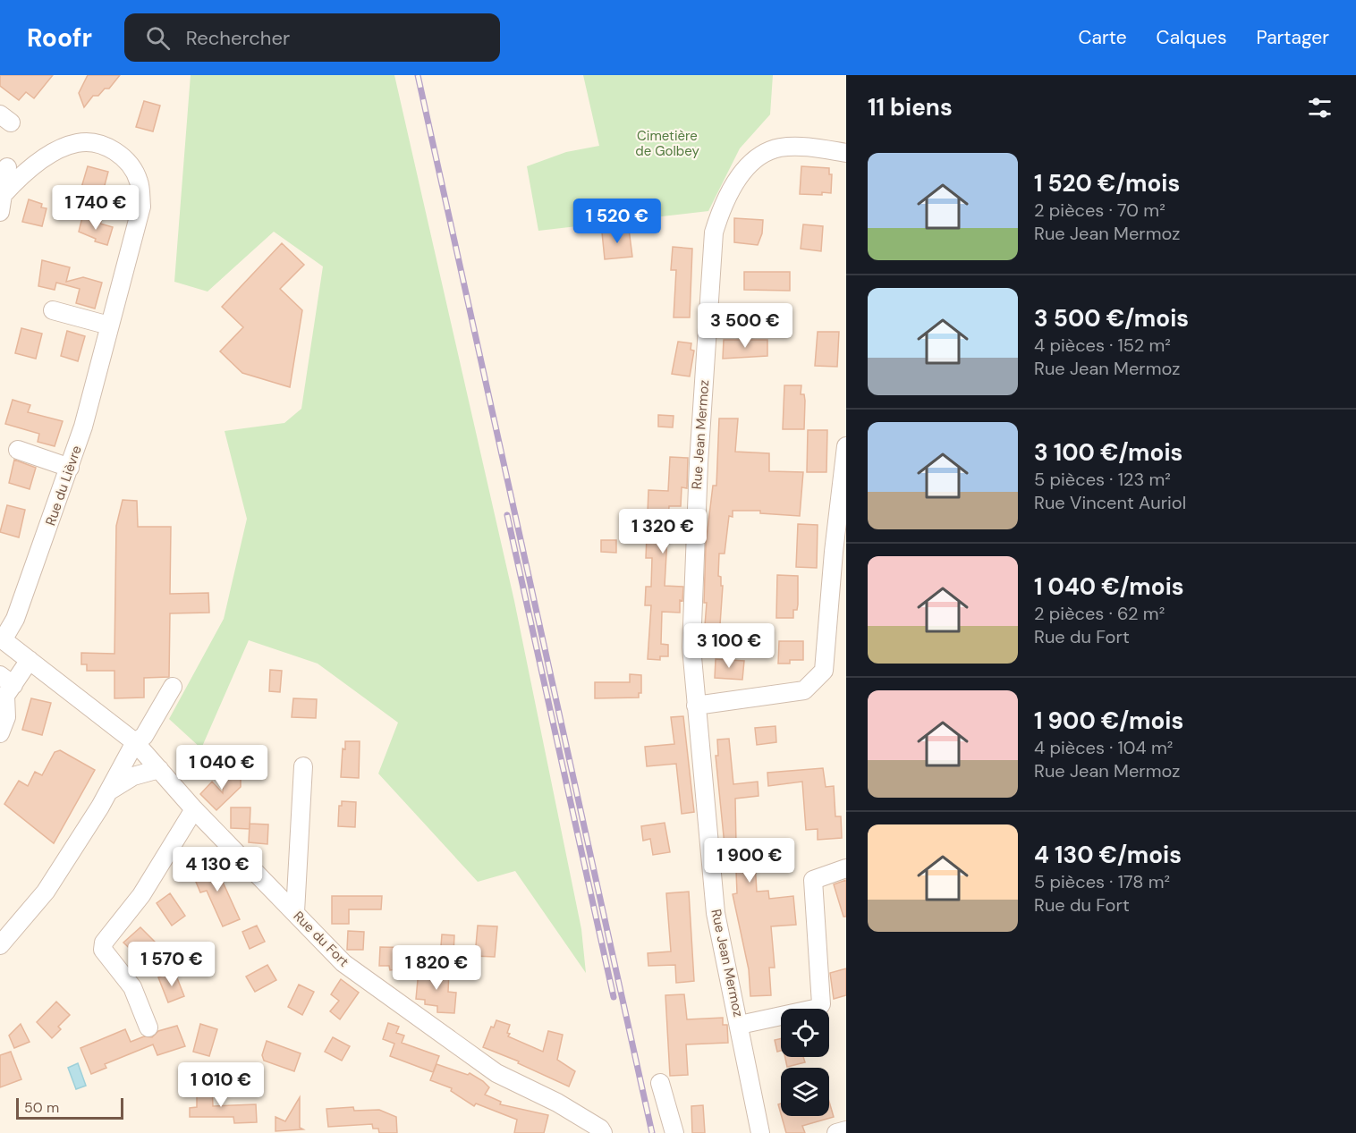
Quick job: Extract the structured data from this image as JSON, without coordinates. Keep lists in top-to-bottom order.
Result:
{
  "streets": {
    "street": ["Rue Jean Mermoz", "Rue du Lièvre", "Rue du Fort"]
  },
  "crossings": [
    ["Rue du Lièvre", "Rue du Fort"]
  ],
  "parks": ["Cimetière de Golbey"],
  "scale_bar": "50 m",
  "page": {
    "header": "Roofr",
    "search": "Rechercher",
    "nav": ["Carte", "Calques", "Partager"],
    "heading": "11 biens",
    "list": [
      {
        "name": "1 520 €/mois",
        "note": "2 pièces · 70 m² · Rue Jean Mermoz"
      },
      {
        "name": "3 500 €/mois",
        "note": "4 pièces · 152 m² · Rue Jean Mermoz"
      },
      {
        "name": "3 100 €/mois",
        "note": "5 pièces · 123 m² · Rue Vincent Auriol"
      },
      {
        "name": "1 040 €/mois",
        "note": "2 pièces · 62 m² · Rue du Fort"
      },
      {
        "name": "1 900 €/mois",
        "note": "4 pièces · 104 m² · Rue Jean Mermoz"
      },
      {
        "name": "4 130 €/mois",
        "note": "5 pièces · 178 m² · Rue du Fort"
      }
    ],
    "price": [
      "1 740 €",
      "1 520 €",
      "3 500 €",
      "1 320 €",
      "3 100 €",
      "1 040 €",
      "1 900 €",
      "4 130 €",
      "1 570 €",
      "1 820 €",
      "1 010 €"
    ],
    "scale": "50 m"
  }
}
